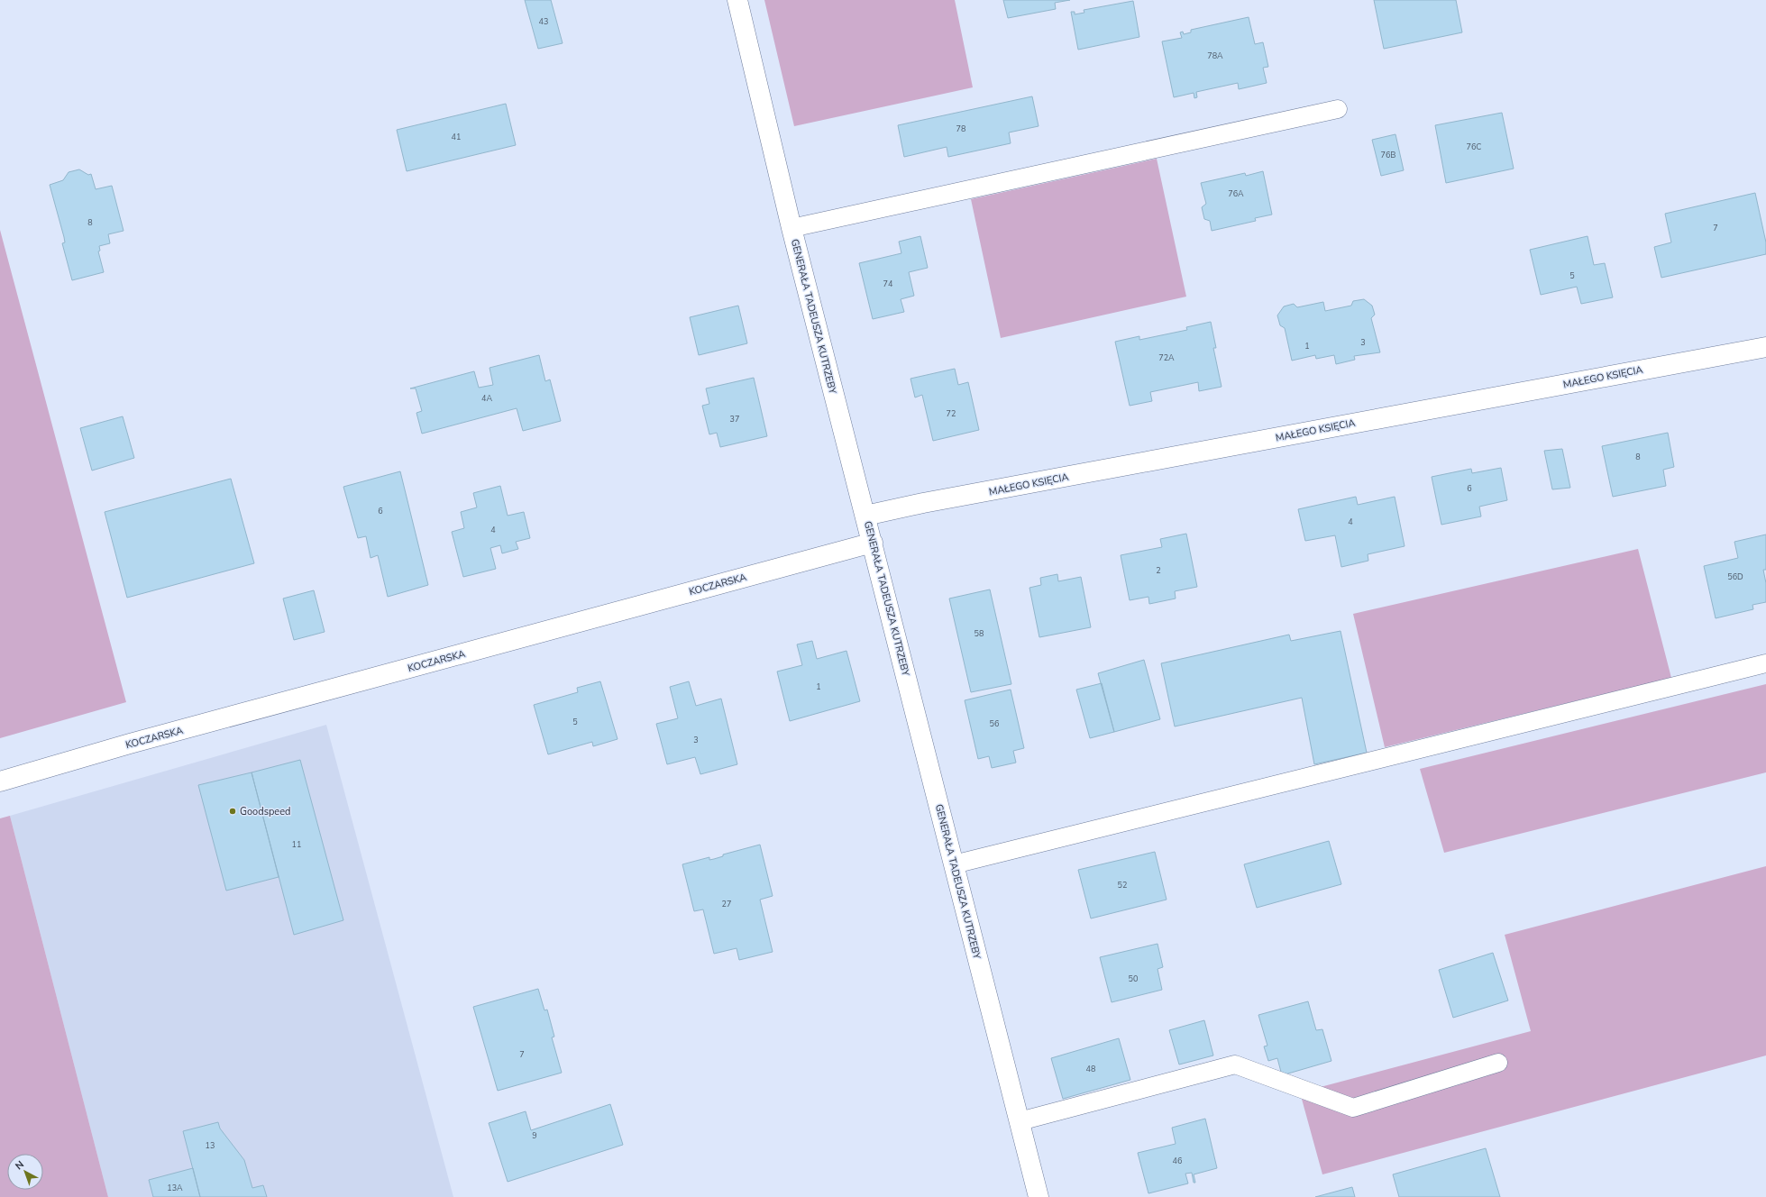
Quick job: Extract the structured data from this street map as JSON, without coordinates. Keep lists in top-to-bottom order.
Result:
{
  "streets": {
    "street": ["GENERAŁA TADEUSZA KUTRZEBY", "MAŁEGO KSIĘCIA", "KOCZARSKA"]
  },
  "crossings": [
    ["GENERAŁA TADEUSZA KUTRZEBY", "MAŁEGO KSIĘCIA"],
    ["GENERAŁA TADEUSZA KUTRZEBY", "KOCZARSKA"]
  ],
  "places": ["Goodspeed"],
  "house_numbers": [
    "43",
    "78A",
    "78",
    "41",
    "76C",
    "76B",
    "76A",
    "8",
    "7",
    "5",
    "74",
    "3",
    "1",
    "72A",
    "4A",
    "72",
    "37",
    "8",
    "6",
    "6",
    "4",
    "4",
    "2",
    "56D",
    "58",
    "1",
    "5",
    "56",
    "3",
    "11",
    "52",
    "27",
    "50",
    "7",
    "48",
    "9",
    "13",
    "46",
    "13A"
  ],
  "north": "top left"
}
